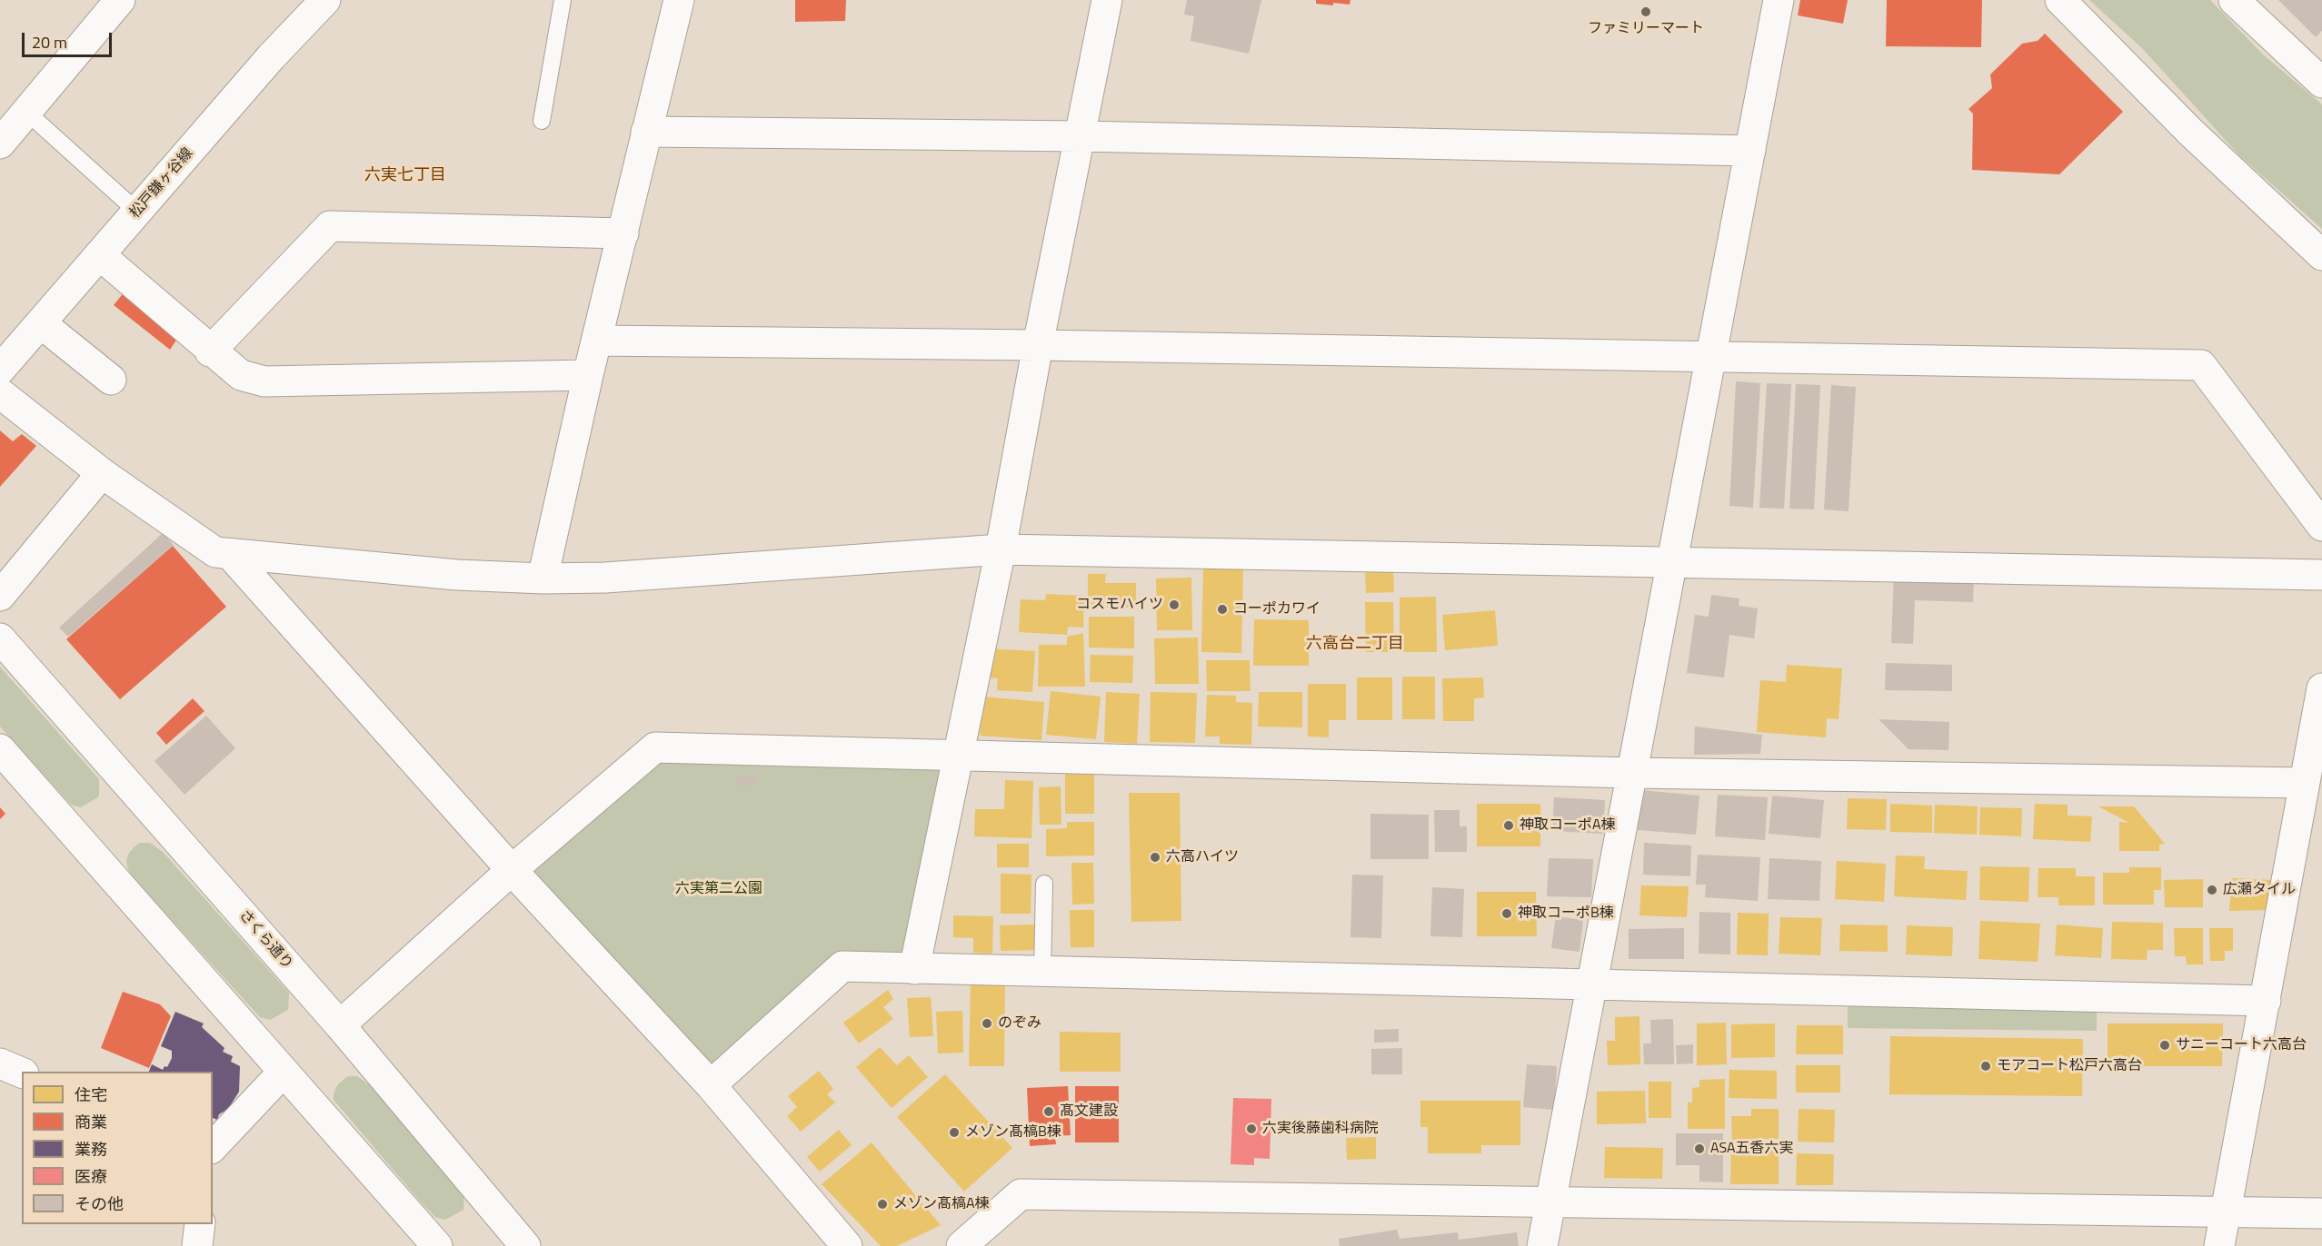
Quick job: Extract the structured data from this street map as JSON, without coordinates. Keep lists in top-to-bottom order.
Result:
{
  "streets": {
    "street": ["松戸鎌ヶ谷線", "さくら通り"]
  },
  "districts": ["六実七丁目", "六高台二丁目"],
  "parks": ["六実第二公園"],
  "places": [
    "ファミリーマート",
    "コスモハイツ",
    "コーポカワイ",
    "神取コーポA棟",
    "六高ハイツ",
    "広瀬タイル",
    "神取コーポB棟",
    "のぞみ",
    "サニーコート六高台",
    "モアコート松戸六高台",
    "髙文建設",
    "六実後藤歯科病院",
    "メゾン髙槁B棟",
    "ASA五香六実",
    "メゾン髙槁A棟"
  ],
  "legend": [
    "住宅",
    "商業",
    "業務",
    "医療",
    "その他"
  ],
  "scale_bar": "20 m"
}
